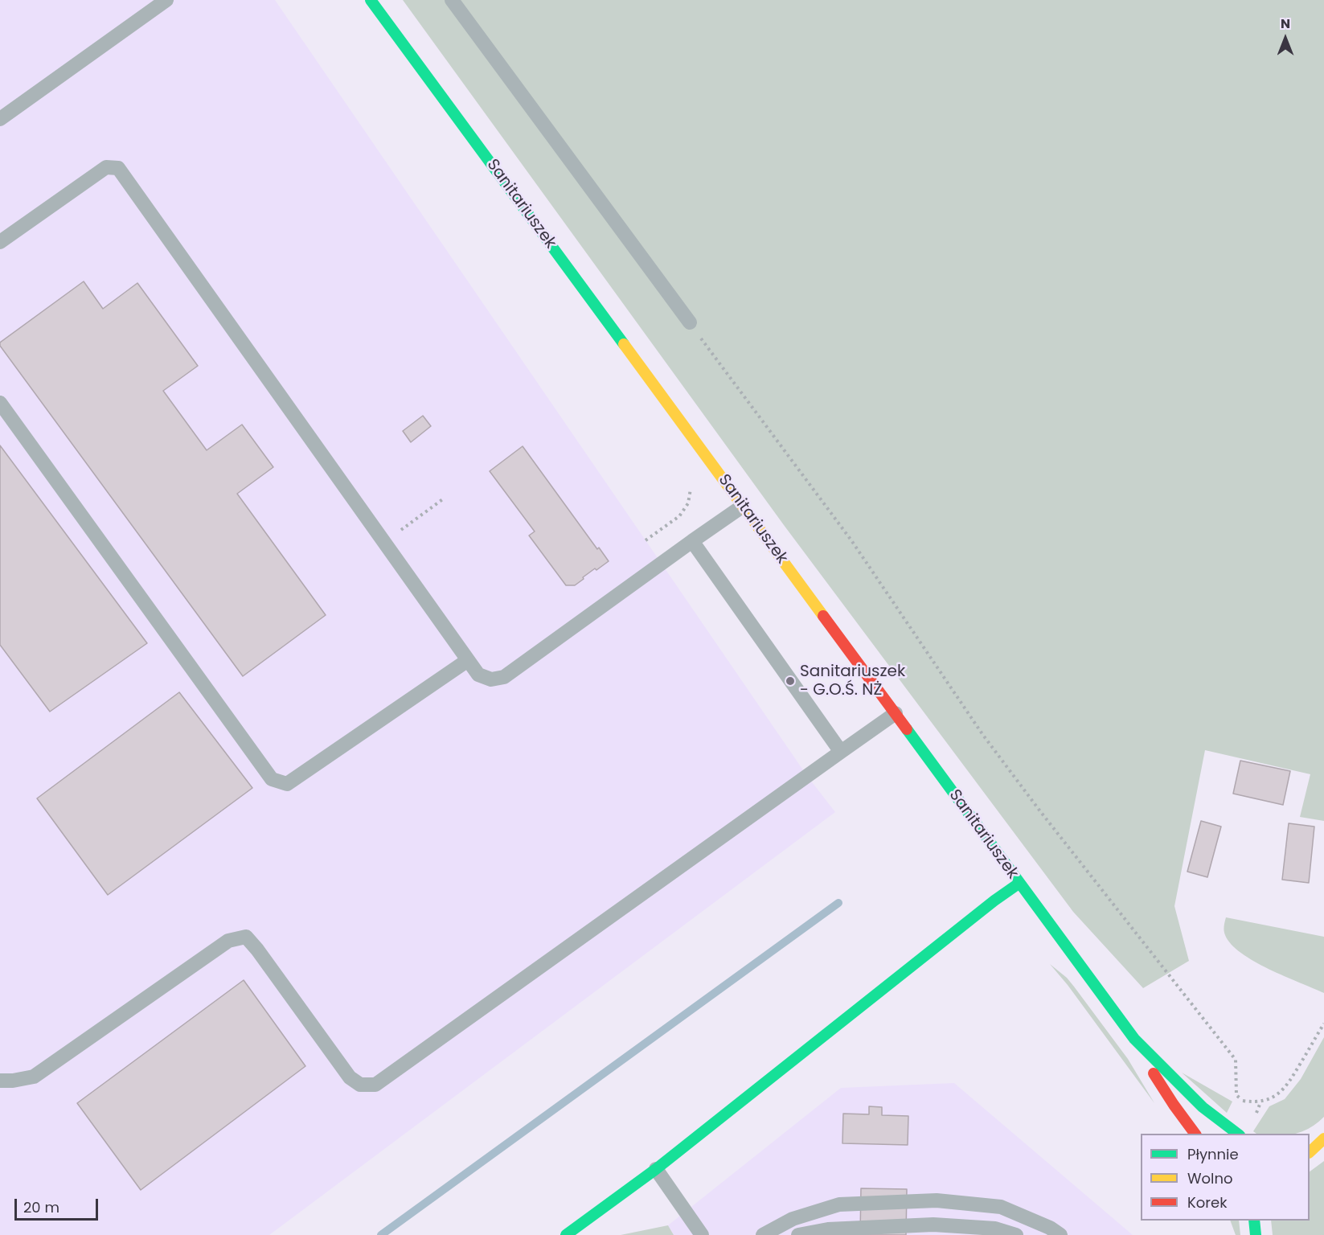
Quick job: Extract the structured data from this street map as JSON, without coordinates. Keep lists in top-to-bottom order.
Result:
{
  "streets": {
    "street": ["Sanitariuszek"]
  },
  "places": ["Sanitariuszek - G.O.Ś. NŻ"],
  "legend": ["Płynnie", "Wolno", "Korek"],
  "scale_bar": "20 m",
  "north": "top"
}
